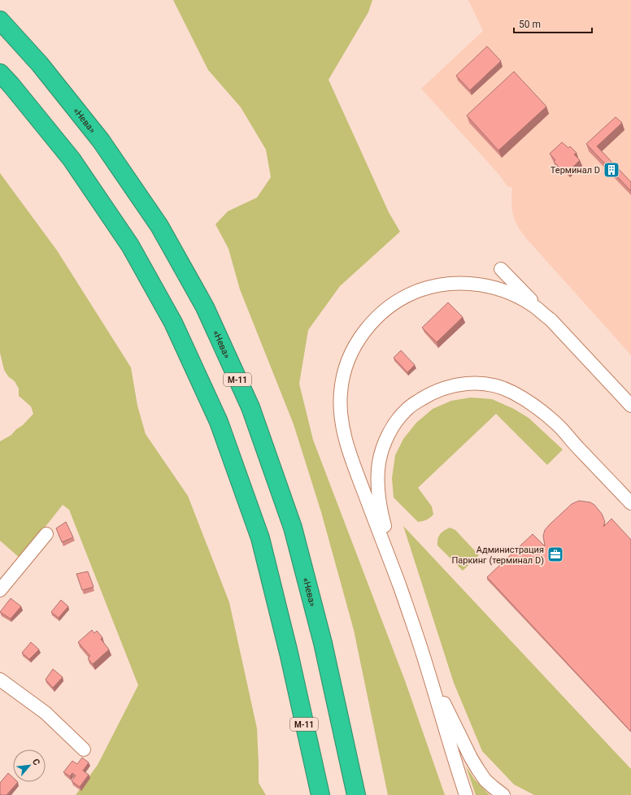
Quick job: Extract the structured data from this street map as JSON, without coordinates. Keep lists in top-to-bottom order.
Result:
{
  "streets": {
    "highway": ["«Нева»", "М-11"]
  },
  "places": {
    "building": ["Терминал D"],
    "office": ["Администрация Паркинг (терминал D)"]
  },
  "scale_bar": "50 m",
  "north": "top right"
}
